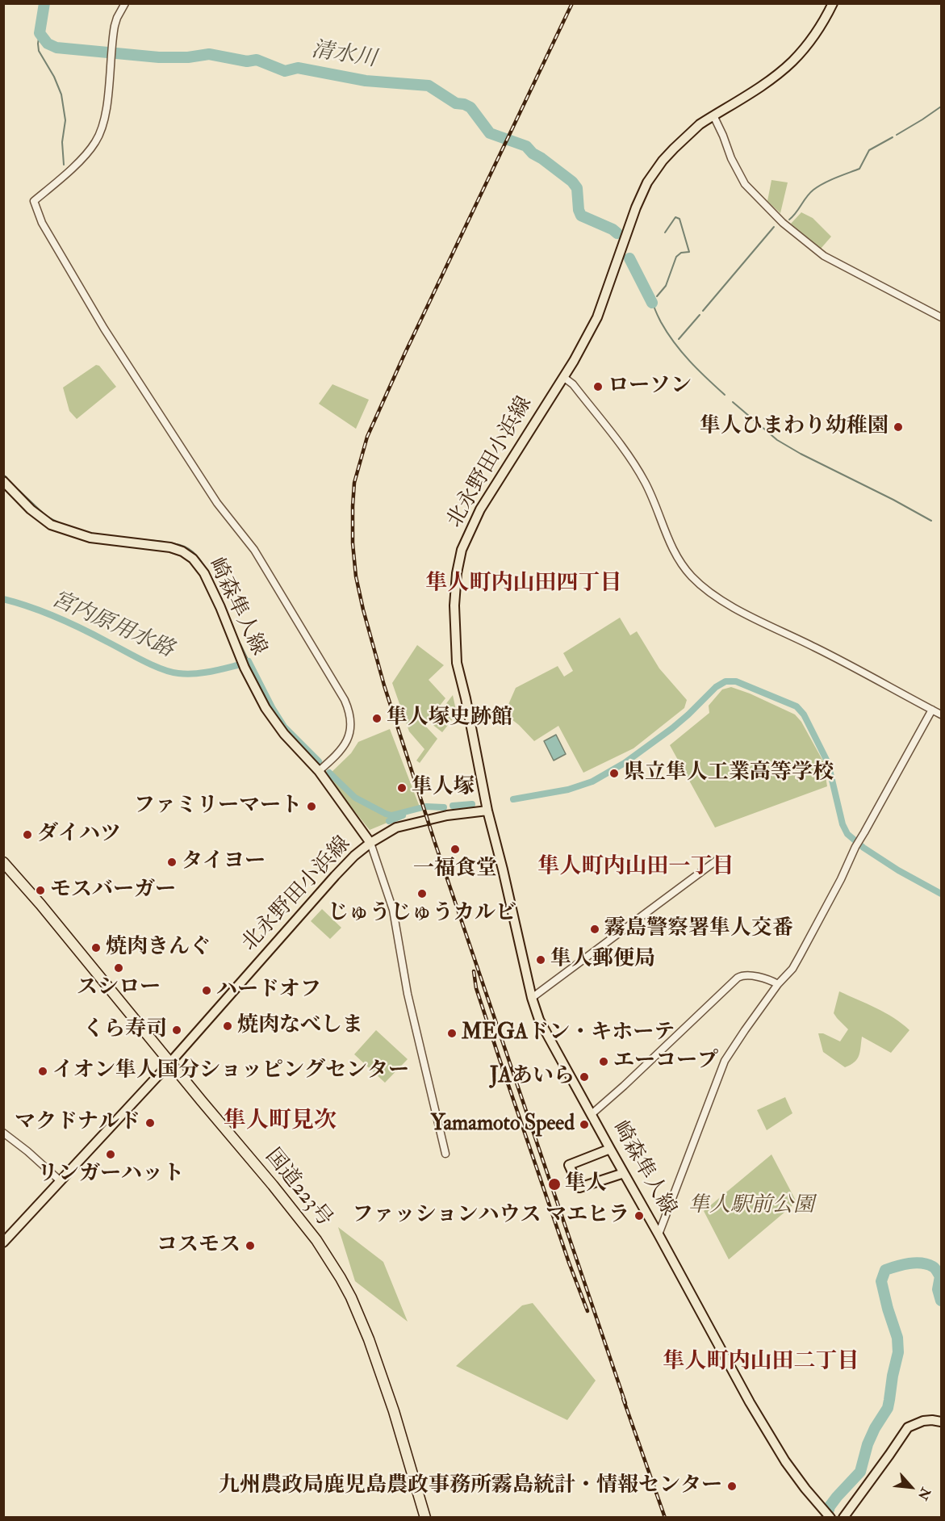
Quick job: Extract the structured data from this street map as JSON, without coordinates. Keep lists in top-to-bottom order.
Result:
{
  "streets": {
    "highway": ["国道223号"],
    "main road": ["北永野田小浜線", "崎森隼人線"]
  },
  "crossings": [
    ["北永野田小浜線", "崎森隼人線"],
    ["北永野田小浜線", "国道223号"]
  ],
  "districts": [
    "隼人町内山田四丁目",
    "隼人町内山田一丁目",
    "隼人町見次",
    "隼人町内山田二丁目"
  ],
  "water": ["清水川", "宮内原用水路"],
  "parks": ["隼人駅前公園"],
  "places": [
    "ローソン",
    "隼人ひまわり幼稚園",
    "隼人塚史跡館",
    "県立隼人工業高等学校",
    "隼人塚",
    "ファミリーマート",
    "ダイハツ",
    "一福食堂",
    "タイヨー",
    "モスバーガー",
    "じゅうじゅうカルビ",
    "霧島警察署隼人交番",
    "焼肉きんぐ",
    "隼人郵便局",
    "スシロー",
    "ハードオフ",
    "焼肉なべしま",
    "くら寿司",
    "MEGAドン・キホーテ",
    "エーコープ",
    "イオン隼人国分ショッピングセンター",
    "JAあいら",
    "マクドナルド",
    "Yamamoto Speed",
    "リンガーハット",
    "隼人",
    "ファッションハウス マエヒラ",
    "コスモス",
    "九州農政局鹿児島農政事務所霧島統計・情報センター"
  ],
  "north": "bottom right"
}
